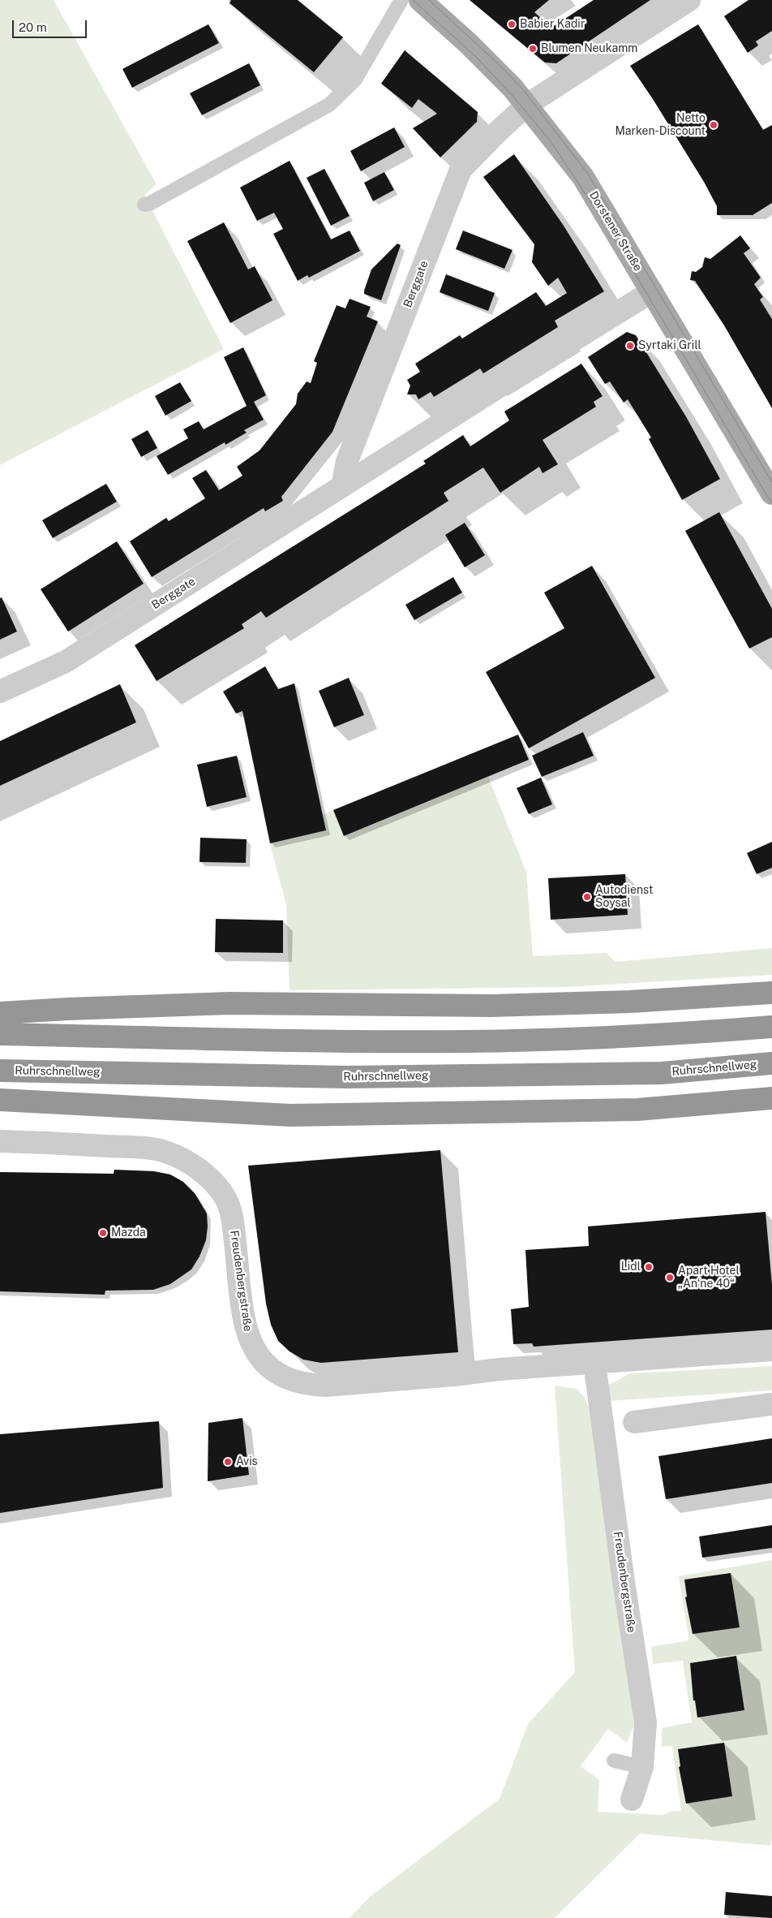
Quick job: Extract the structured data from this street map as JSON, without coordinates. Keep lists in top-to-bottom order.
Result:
{
  "streets": {
    "highway": ["Ruhrschnellweg"],
    "main road": ["Dorstener Straße"],
    "street": ["Berggate", "Freudenbergstraße"]
  },
  "crossings": [
    ["Dorstener Straße", "Berggate"]
  ],
  "places": [
    "Babier Kadir",
    "Blumen Neukamm",
    "Netto Marken-Discount",
    "Syrtaki Grill",
    "Autodienst Soysal",
    "Mazda",
    "Lidl",
    "Apart Hotel „An‘ne 40“",
    "Avis"
  ],
  "scale_bar": "20 m"
}
